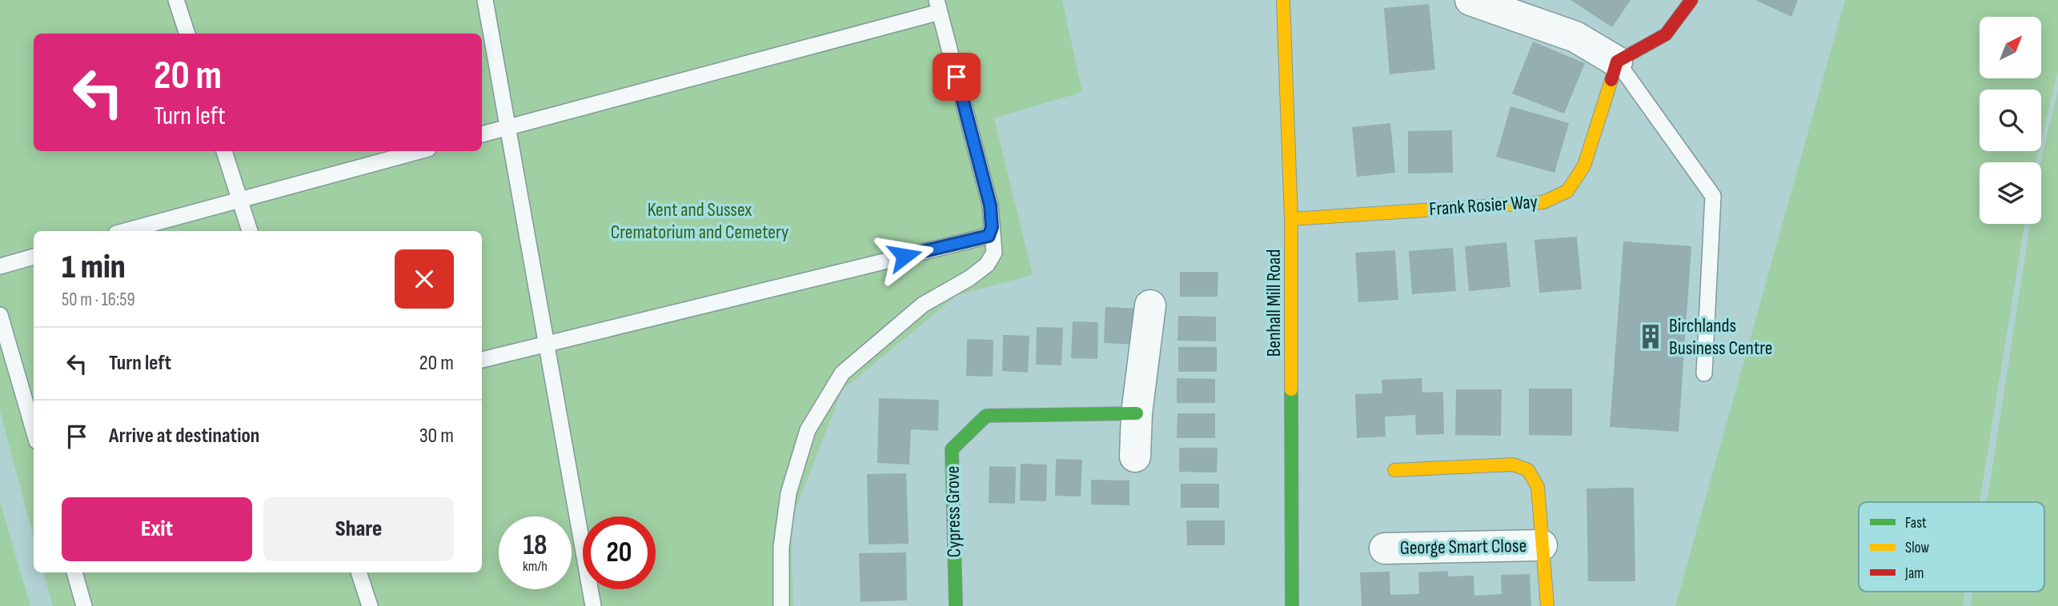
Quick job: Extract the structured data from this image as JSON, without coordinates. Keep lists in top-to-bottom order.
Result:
{
  "streets": {
    "street": [
      "Frank Rosier Way",
      "Benhall Mill Road",
      "Cypress Grove",
      "George Smart Close"
    ]
  },
  "crossings": [
    ["Frank Rosier Way", "Benhall Mill Road"]
  ],
  "parks": ["Kent and Sussex Crematorium and Cemetery"],
  "places": {
    "building": ["Birchlands Business Centre"]
  },
  "legend": ["Fast", "Slow", "Jam"],
  "north": "top right",
  "page": {
    "turn": ["20 m", "Turn left"],
    "heading": ["1 min", "50 m · 16:59"],
    "list": [
      {
        "name": "Turn left",
        "value": "20 m"
      },
      {
        "name": "Arrive at destination",
        "value": "30 m"
      }
    ],
    "buttons": ["Exit", "Share"],
    "speed": "18 km/h",
    "limit": "20"
  }
}
